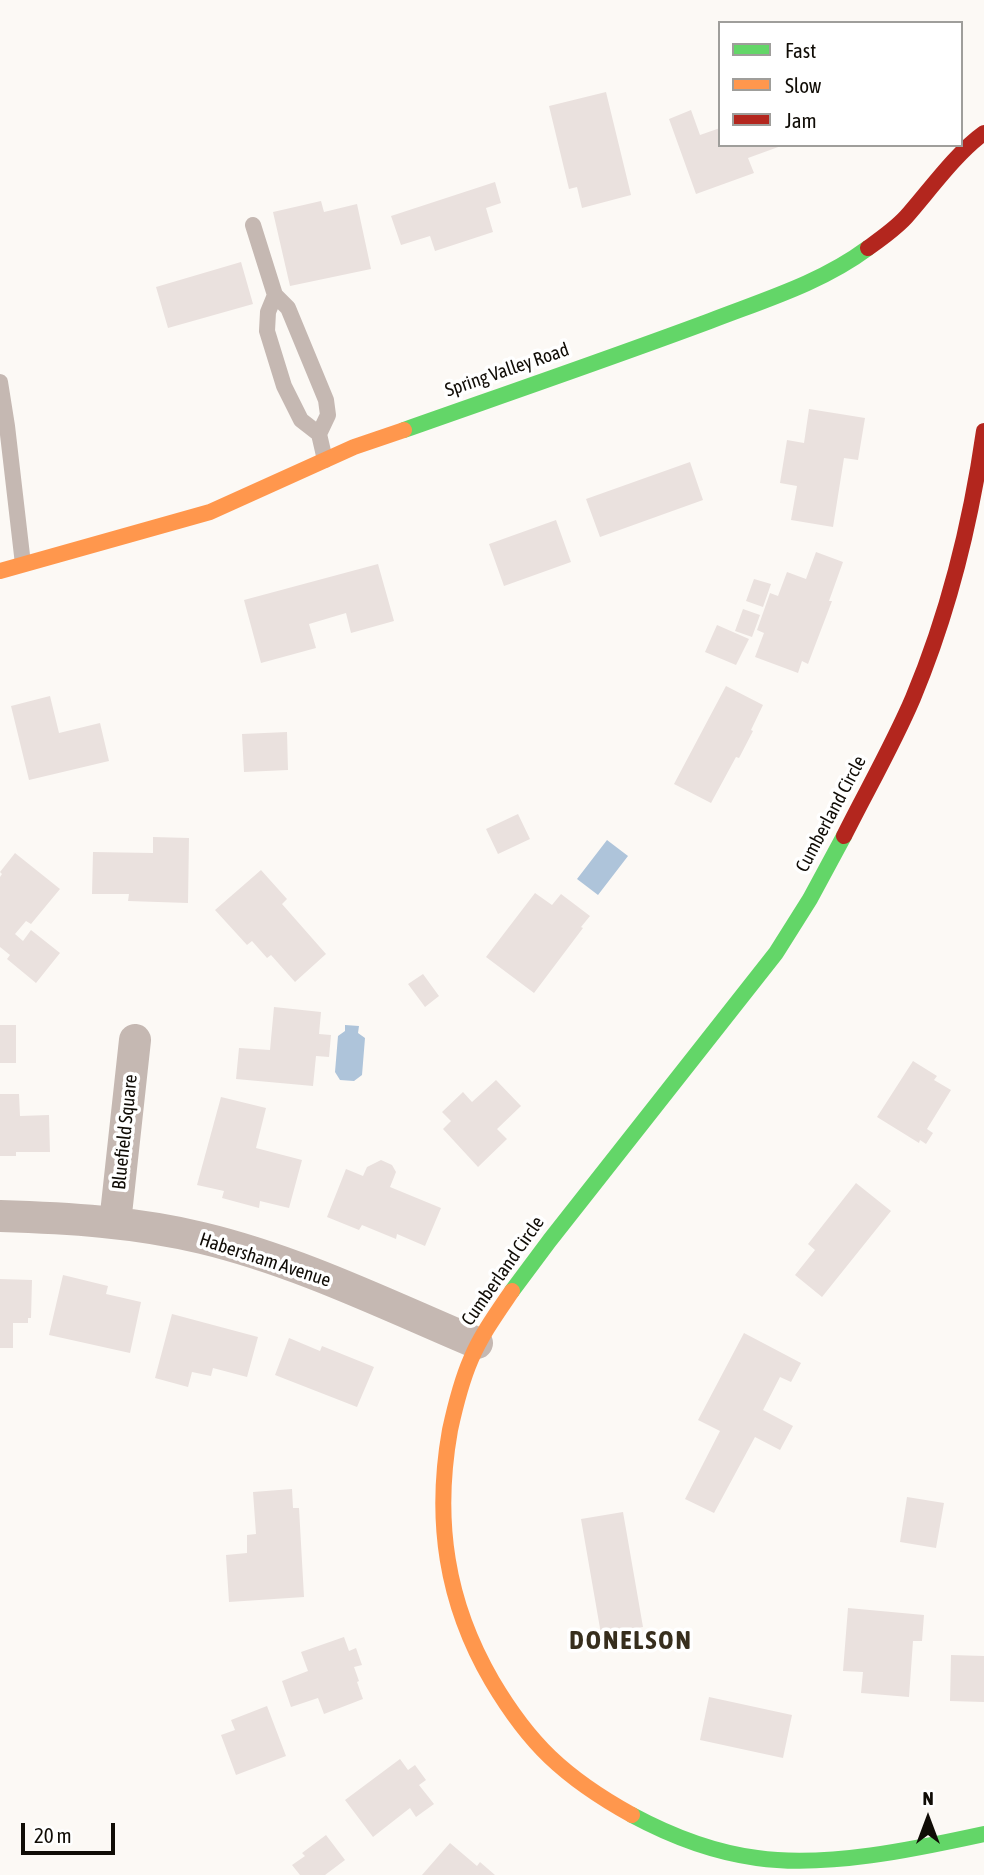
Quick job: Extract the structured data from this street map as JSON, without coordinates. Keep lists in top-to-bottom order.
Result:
{
  "streets": {
    "street": [
      "Spring Valley Road",
      "Cumberland Circle",
      "Bluefield Square",
      "Habersham Avenue"
    ]
  },
  "crossings": [
    ["Cumberland Circle", "Habersham Avenue"],
    ["Bluefield Square", "Habersham Avenue"]
  ],
  "districts": ["DONELSON"],
  "legend": ["Fast", "Slow", "Jam"],
  "scale_bar": "20 m",
  "north": "top"
}
